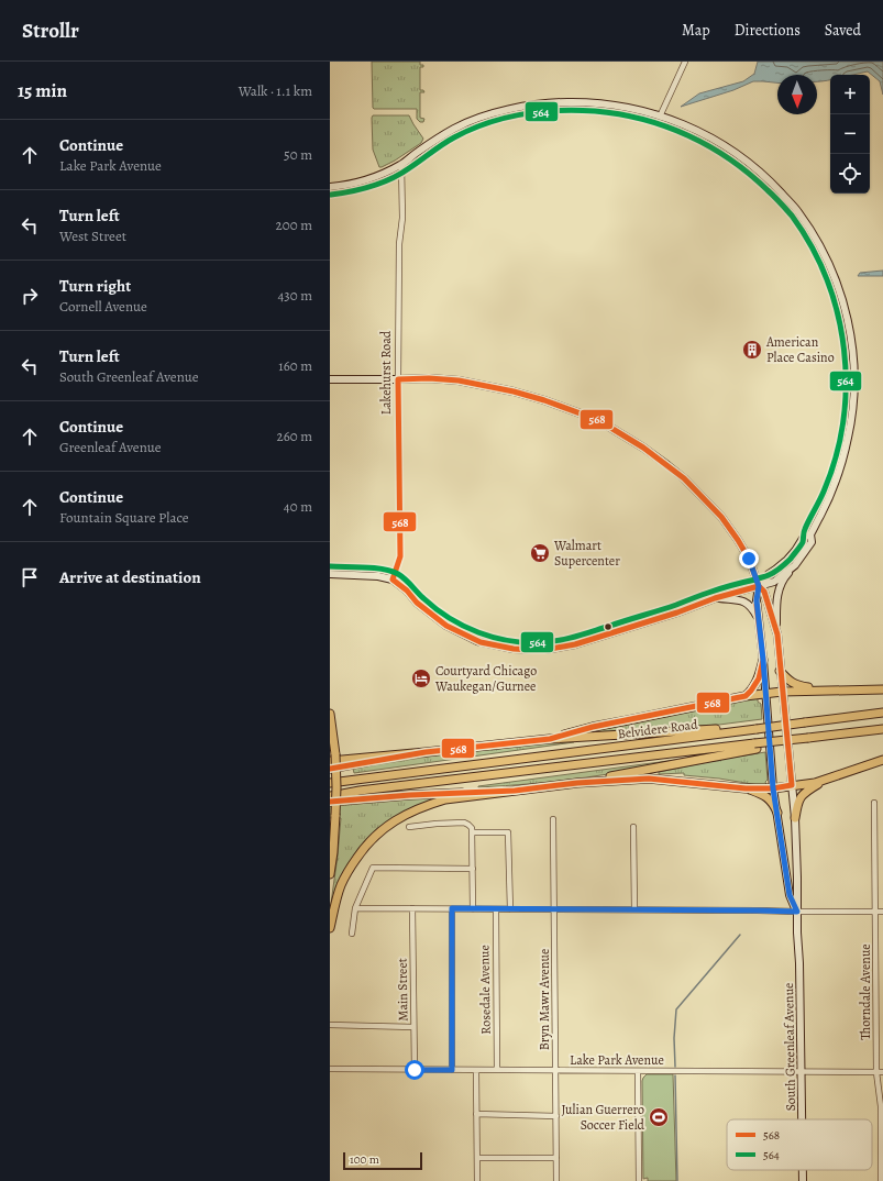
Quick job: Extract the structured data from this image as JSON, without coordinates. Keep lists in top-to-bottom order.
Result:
{
  "streets": {
    "main road": ["Belvidere Road"],
    "street": [
      "Lakehurst Road",
      "Main Street",
      "Rosedale Avenue",
      "Thorndale Avenue",
      "Bryn Mawr Avenue",
      "South Greenleaf Avenue",
      "Lake Park Avenue"
    ]
  },
  "crossings": [
    ["Main Street", "Lake Park Avenue"],
    ["Rosedale Avenue", "Lake Park Avenue"],
    ["Thorndale Avenue", "Lake Park Avenue"],
    ["Bryn Mawr Avenue", "Lake Park Avenue"],
    ["South Greenleaf Avenue", "Lake Park Avenue"]
  ],
  "places": {
    "building": ["American Place Casino"],
    "supermarket": ["Walmart Supercenter"],
    "hotel": ["Courtyard Chicago Waukegan/Gurnee"],
    "sports": ["Julian Guerrero Soccer Field"]
  },
  "lines": ["transit line 564", "transit line 568"],
  "legend": ["568", "564"],
  "scale_bar": "100 m",
  "north": "bottom",
  "page": {
    "header": "Strollr",
    "nav": ["Map", "Directions", "Saved"],
    "heading": ["15 min", "Walk · 1.1 km"],
    "map_buttons": ["+", "−"],
    "list": [
      ["Continue", "Lake Park Avenue", "50 m"],
      ["Turn left", "West Street", "200 m"],
      ["Turn right", "Cornell Avenue", "430 m"],
      ["Turn left", "South Greenleaf Avenue", "160 m"],
      ["Continue", "Greenleaf Avenue", "260 m"],
      ["Continue", "Fountain Square Place", "40 m"],
      "Arrive at destination"
    ],
    "scale": "100 m"
  }
}
